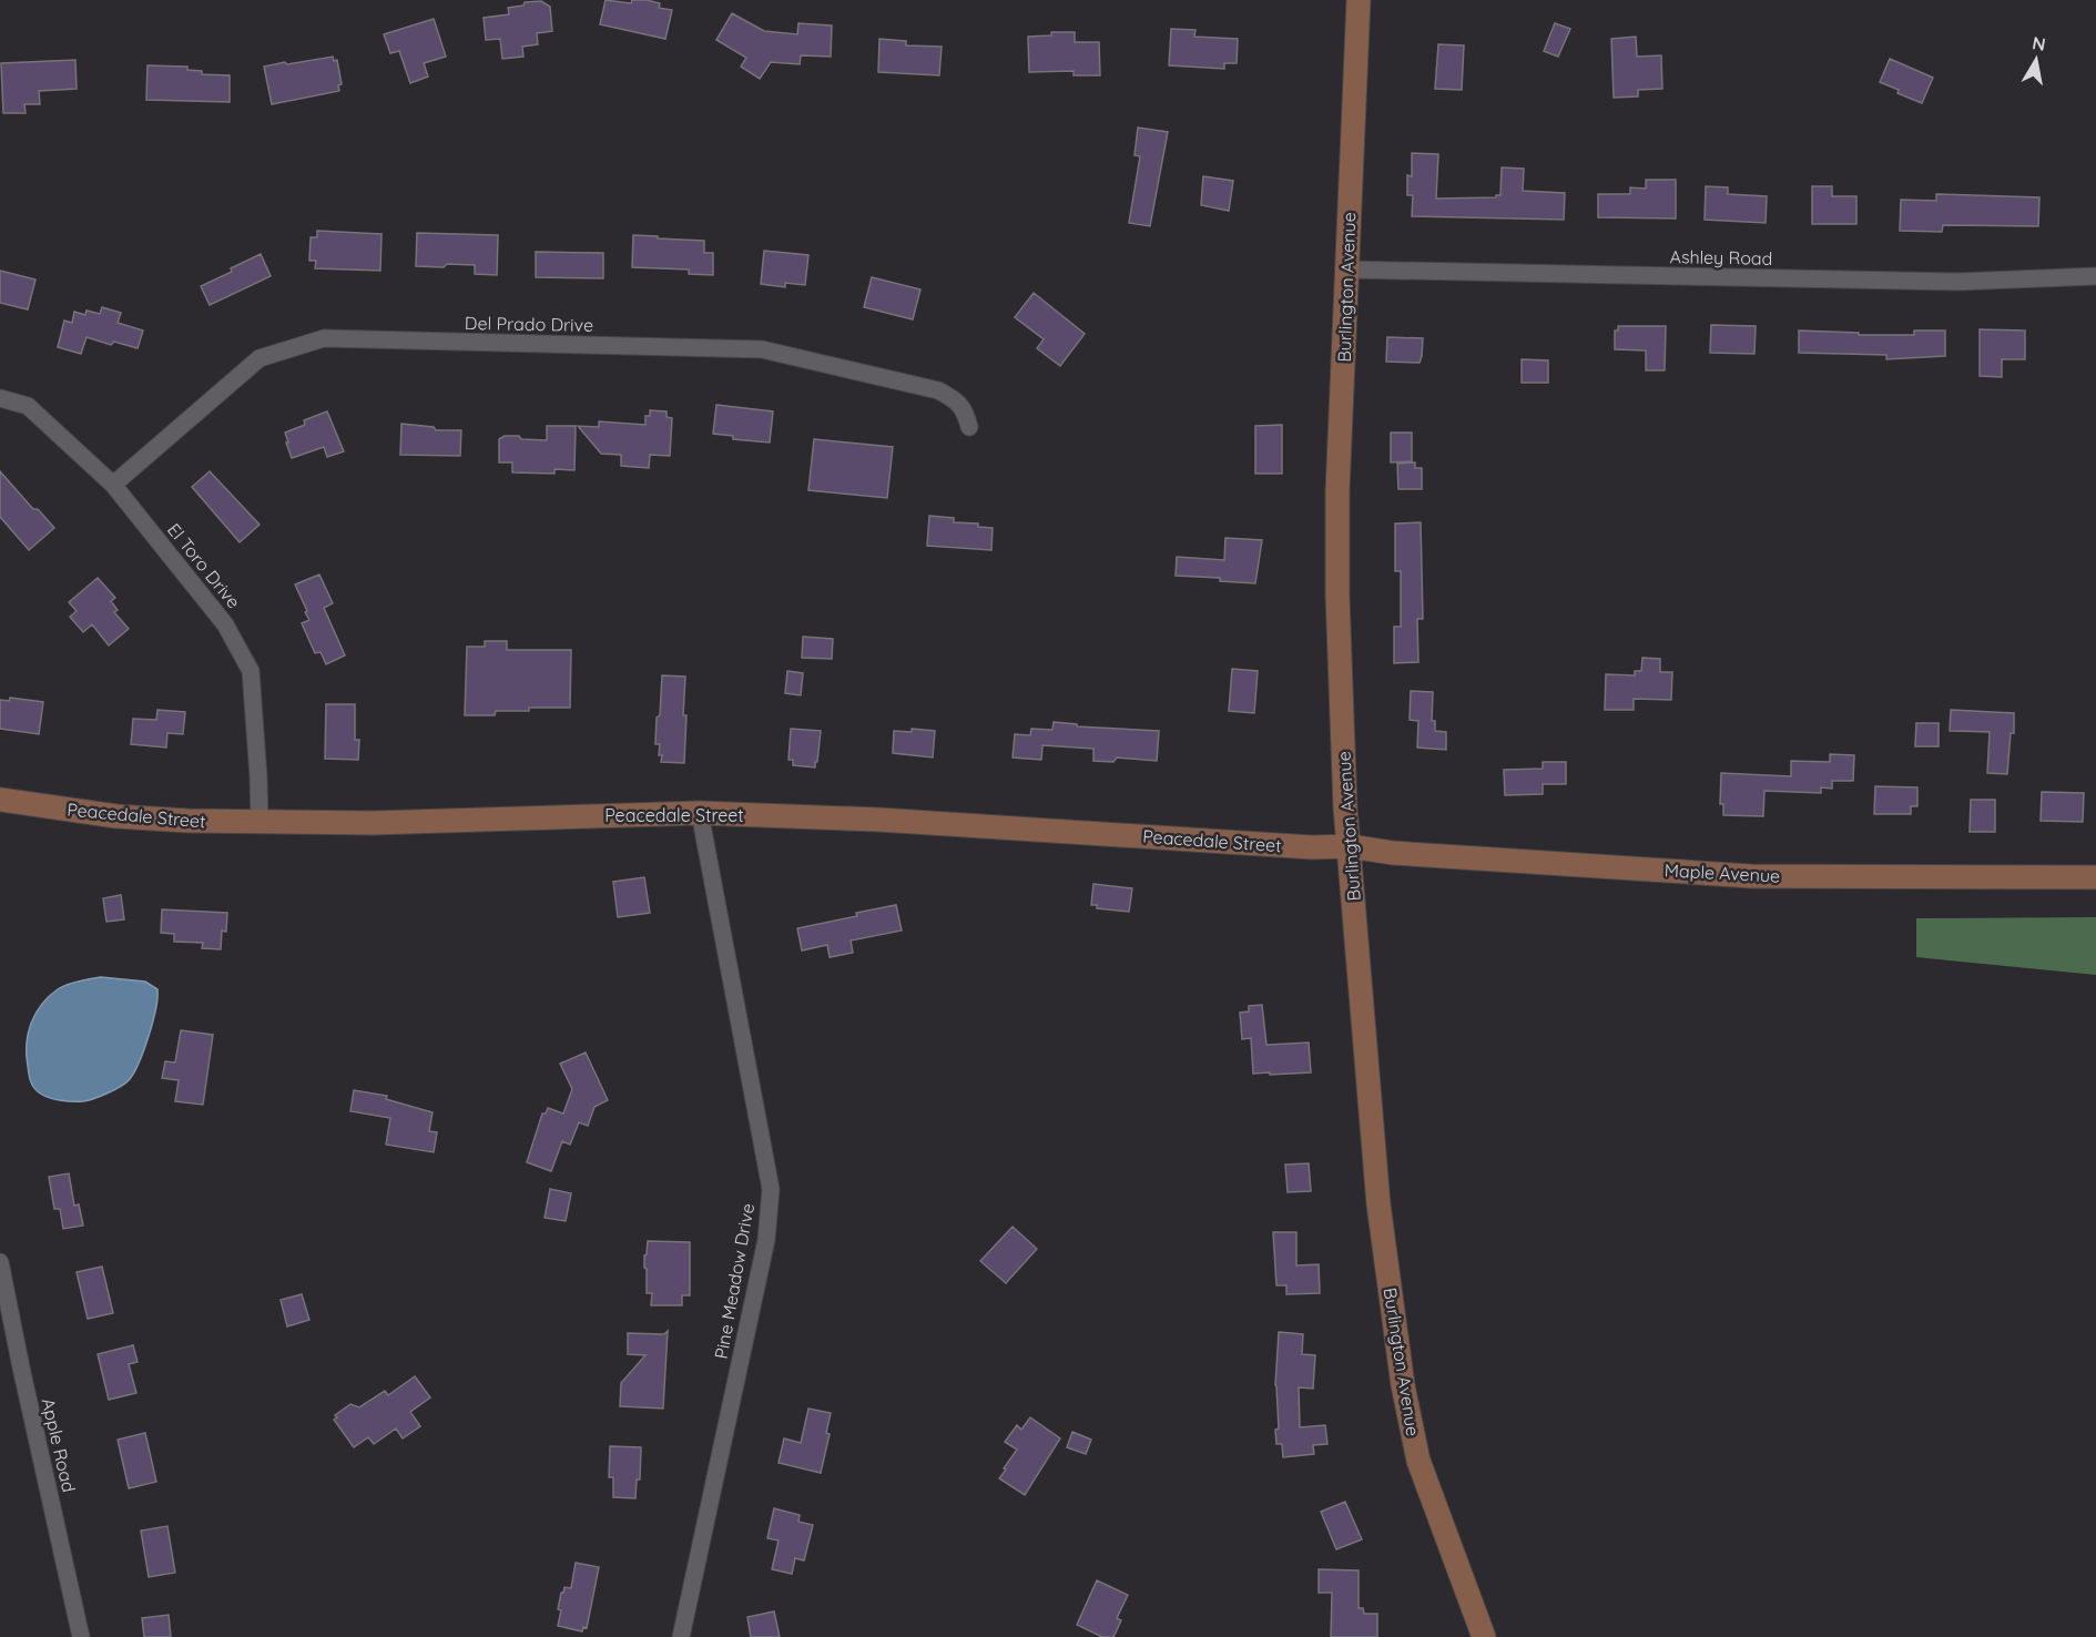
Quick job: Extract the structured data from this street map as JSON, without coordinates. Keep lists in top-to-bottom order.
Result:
{
  "streets": {
    "main road": ["Burlington Avenue", "Peacedale Street", "Maple Avenue"],
    "street": [
      "Ashley Road",
      "Del Prado Drive",
      "El Toro Drive",
      "Pine Meadow Drive",
      "Apple Road"
    ]
  },
  "crossings": [
    ["Ashley Road", "Burlington Avenue"],
    ["Burlington Avenue", "Peacedale Street"],
    ["Burlington Avenue", "Maple Avenue"],
    ["Del Prado Drive", "El Toro Drive"],
    ["El Toro Drive", "Peacedale Street"],
    ["Peacedale Street", "Maple Avenue"],
    ["Peacedale Street", "Pine Meadow Drive"]
  ],
  "north": "top"
}
